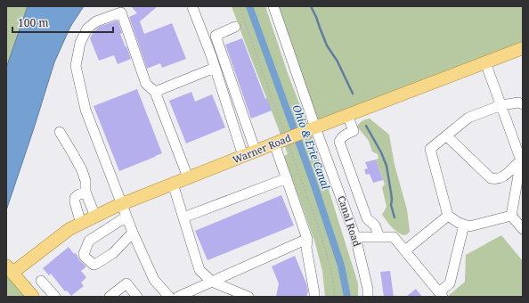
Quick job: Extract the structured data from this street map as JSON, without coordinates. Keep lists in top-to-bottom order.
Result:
{
  "streets": {
    "main road": ["Warner Road"],
    "street": ["Canal Road"]
  },
  "crossings": [
    ["Warner Road", "Canal Road"]
  ],
  "water": ["Ohio & Erie Canal"],
  "scale_bar": "100 m"
}
